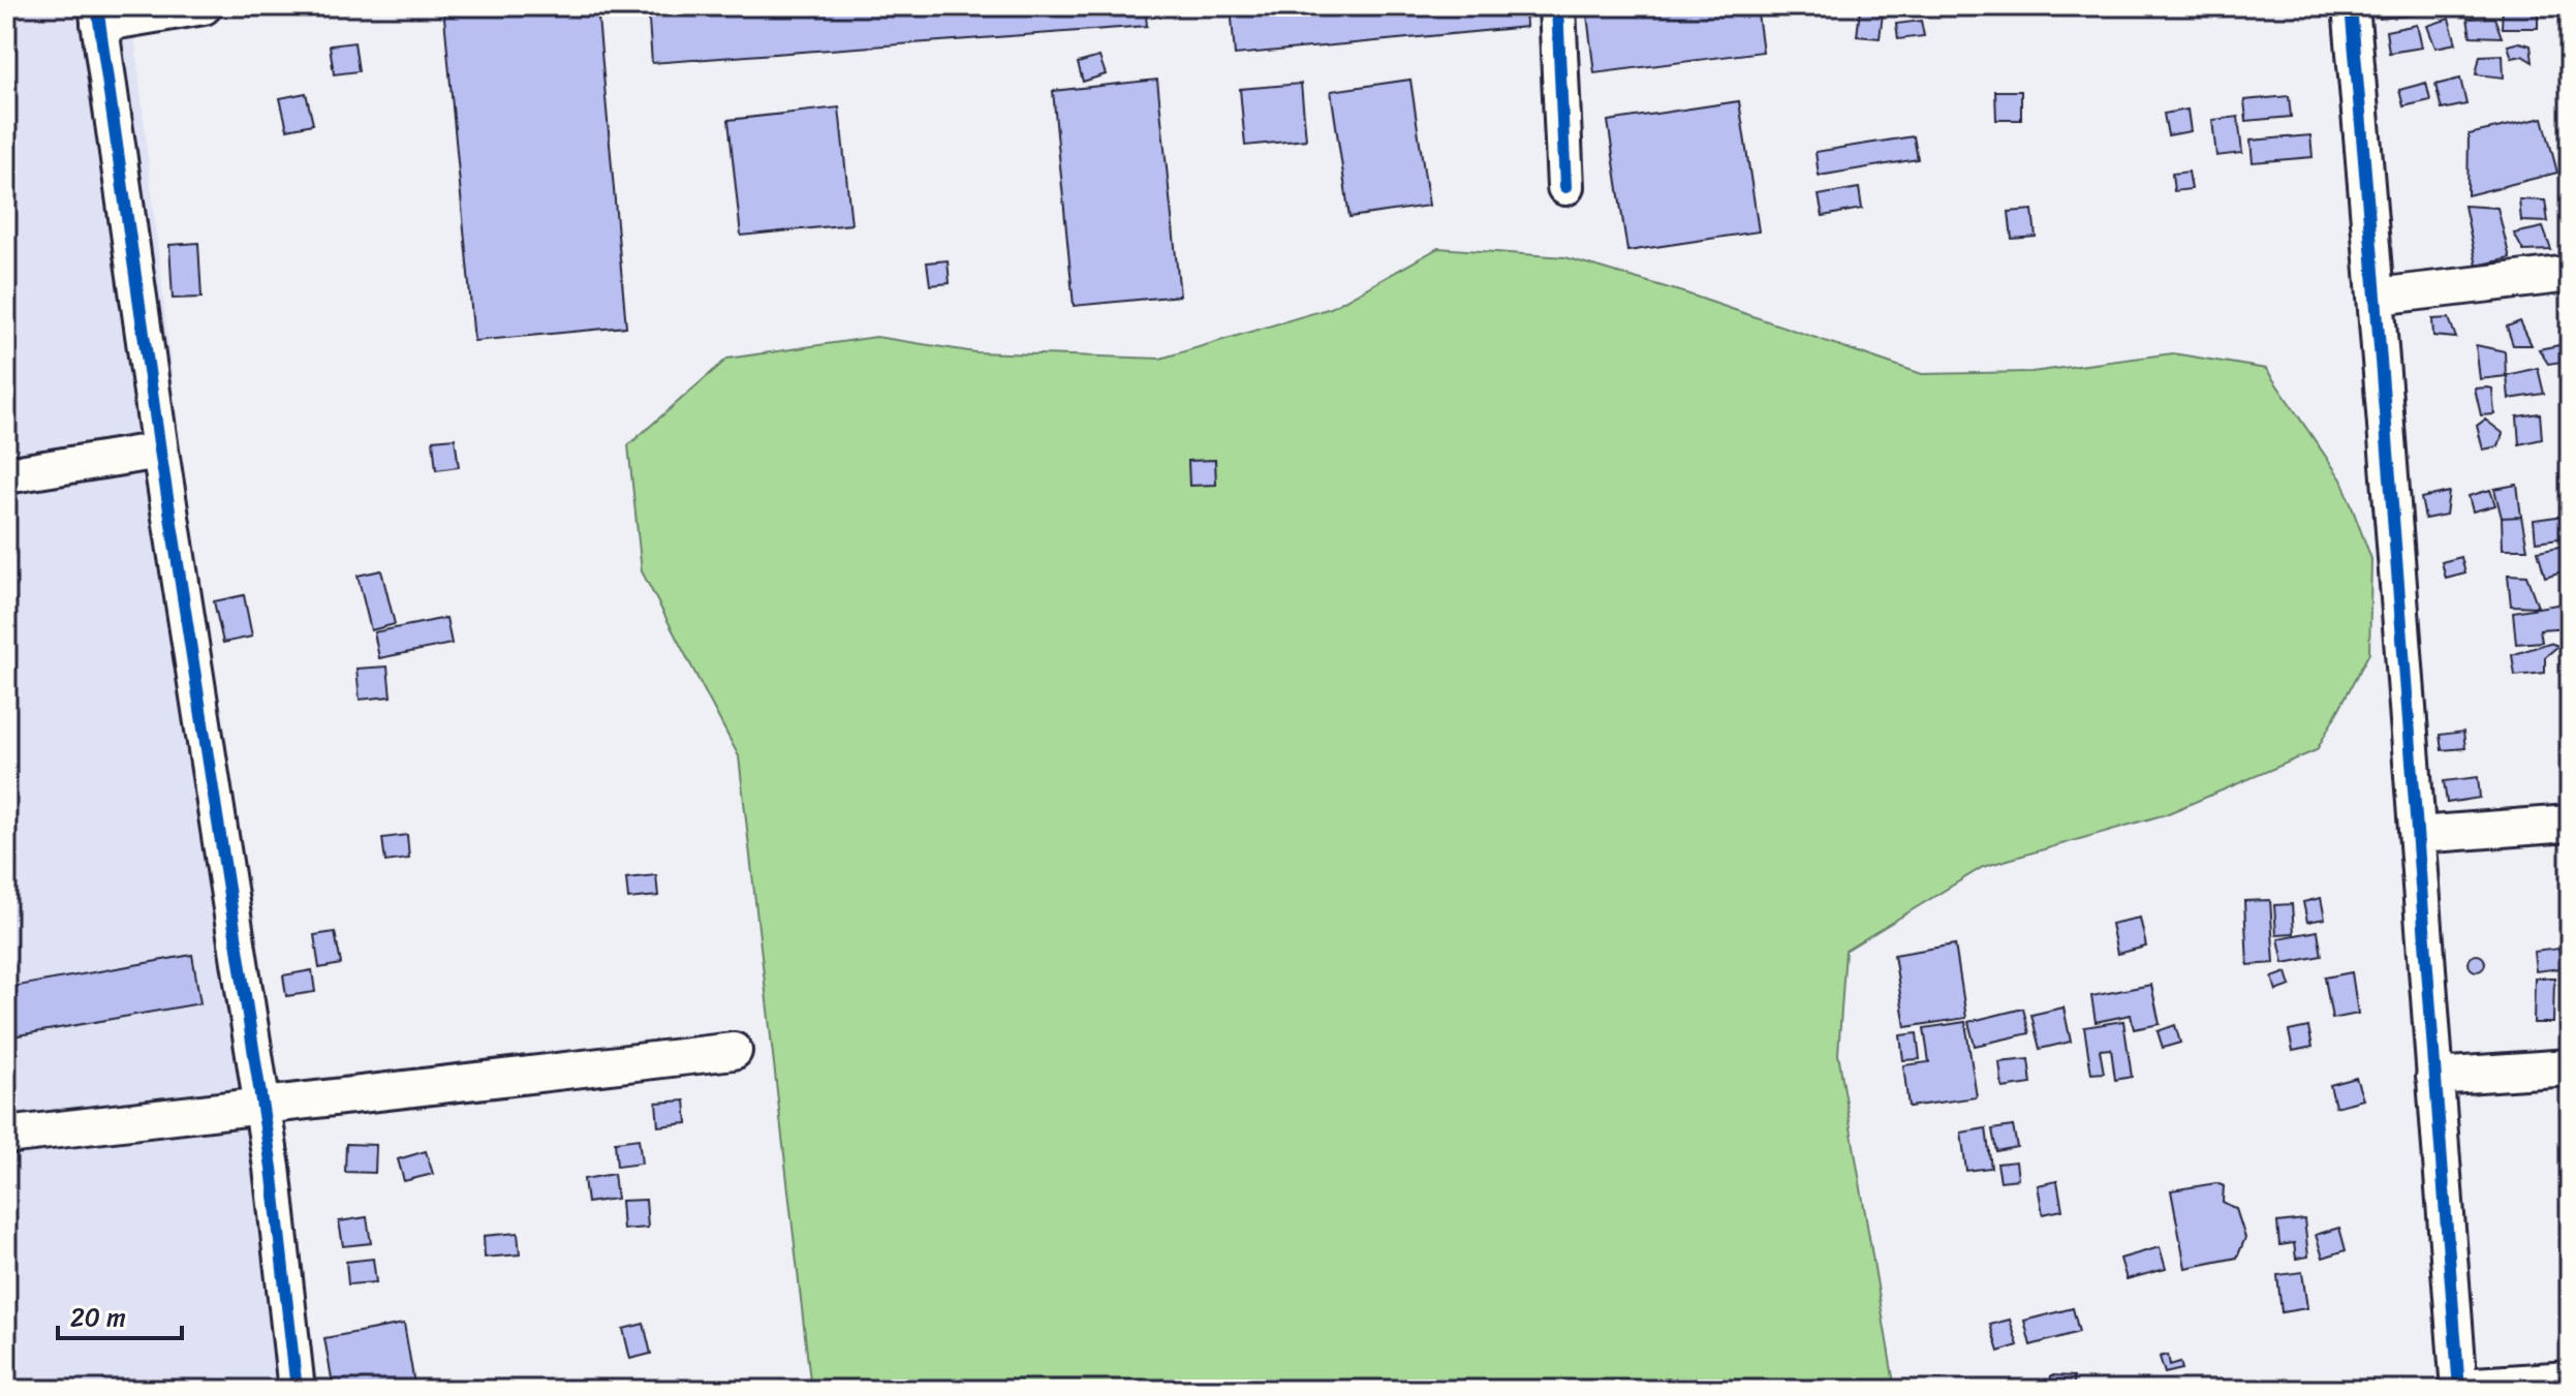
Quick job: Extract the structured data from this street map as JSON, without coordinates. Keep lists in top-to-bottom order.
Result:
{
  "scale_bar": "20 m"
}
